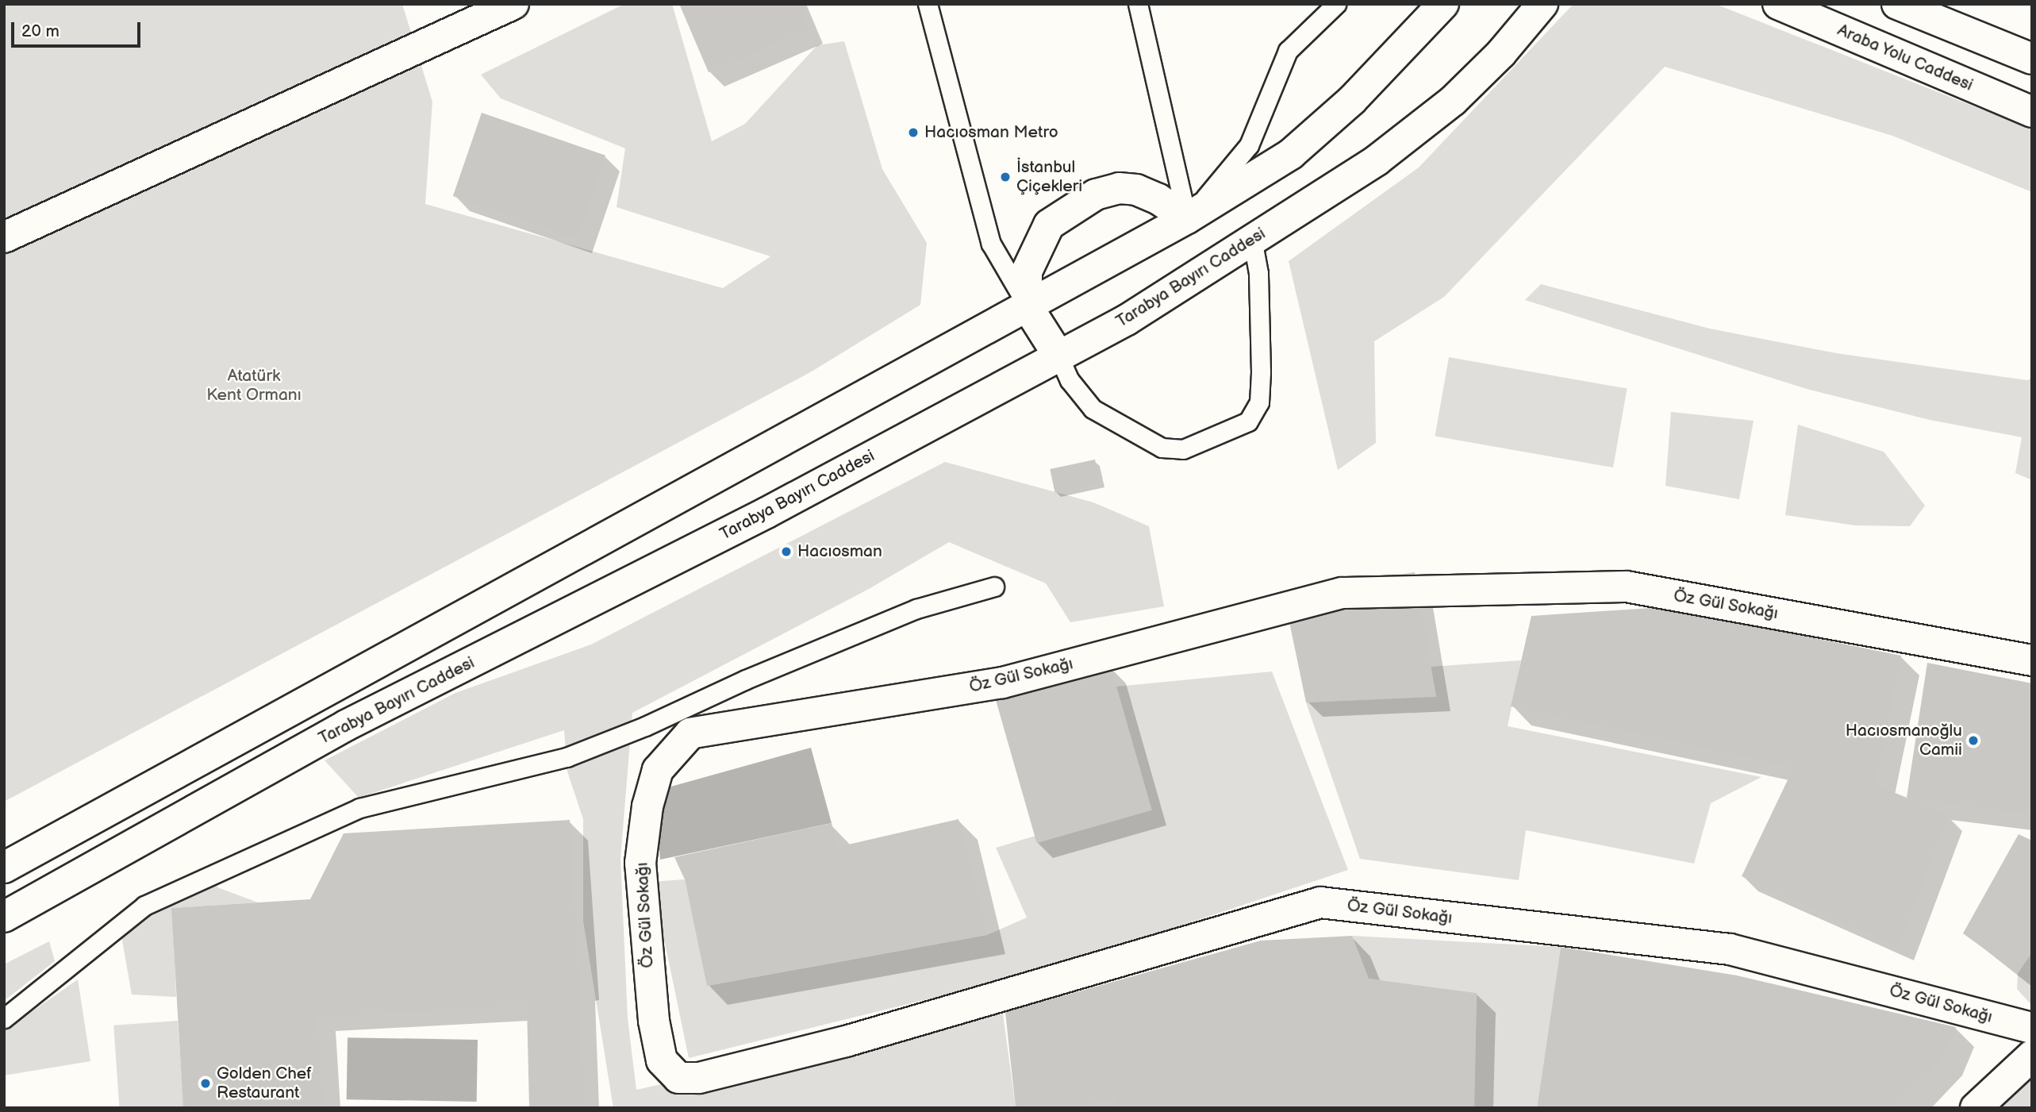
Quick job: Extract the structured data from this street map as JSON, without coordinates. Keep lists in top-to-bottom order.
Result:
{
  "streets": {
    "street": ["Araba Yolu Caddesi", "Tarabya Bayırı Caddesi", "Öz Gül Sokağı"]
  },
  "parks": ["Atatürk Kent Ormanı"],
  "places": [
    "Hacıosman Metro",
    "İstanbul Çiçekleri",
    "Hacıosman",
    "Hacıosmanoğlu Camii",
    "Golden Chef Restaurant"
  ],
  "scale_bar": "20 m"
}
